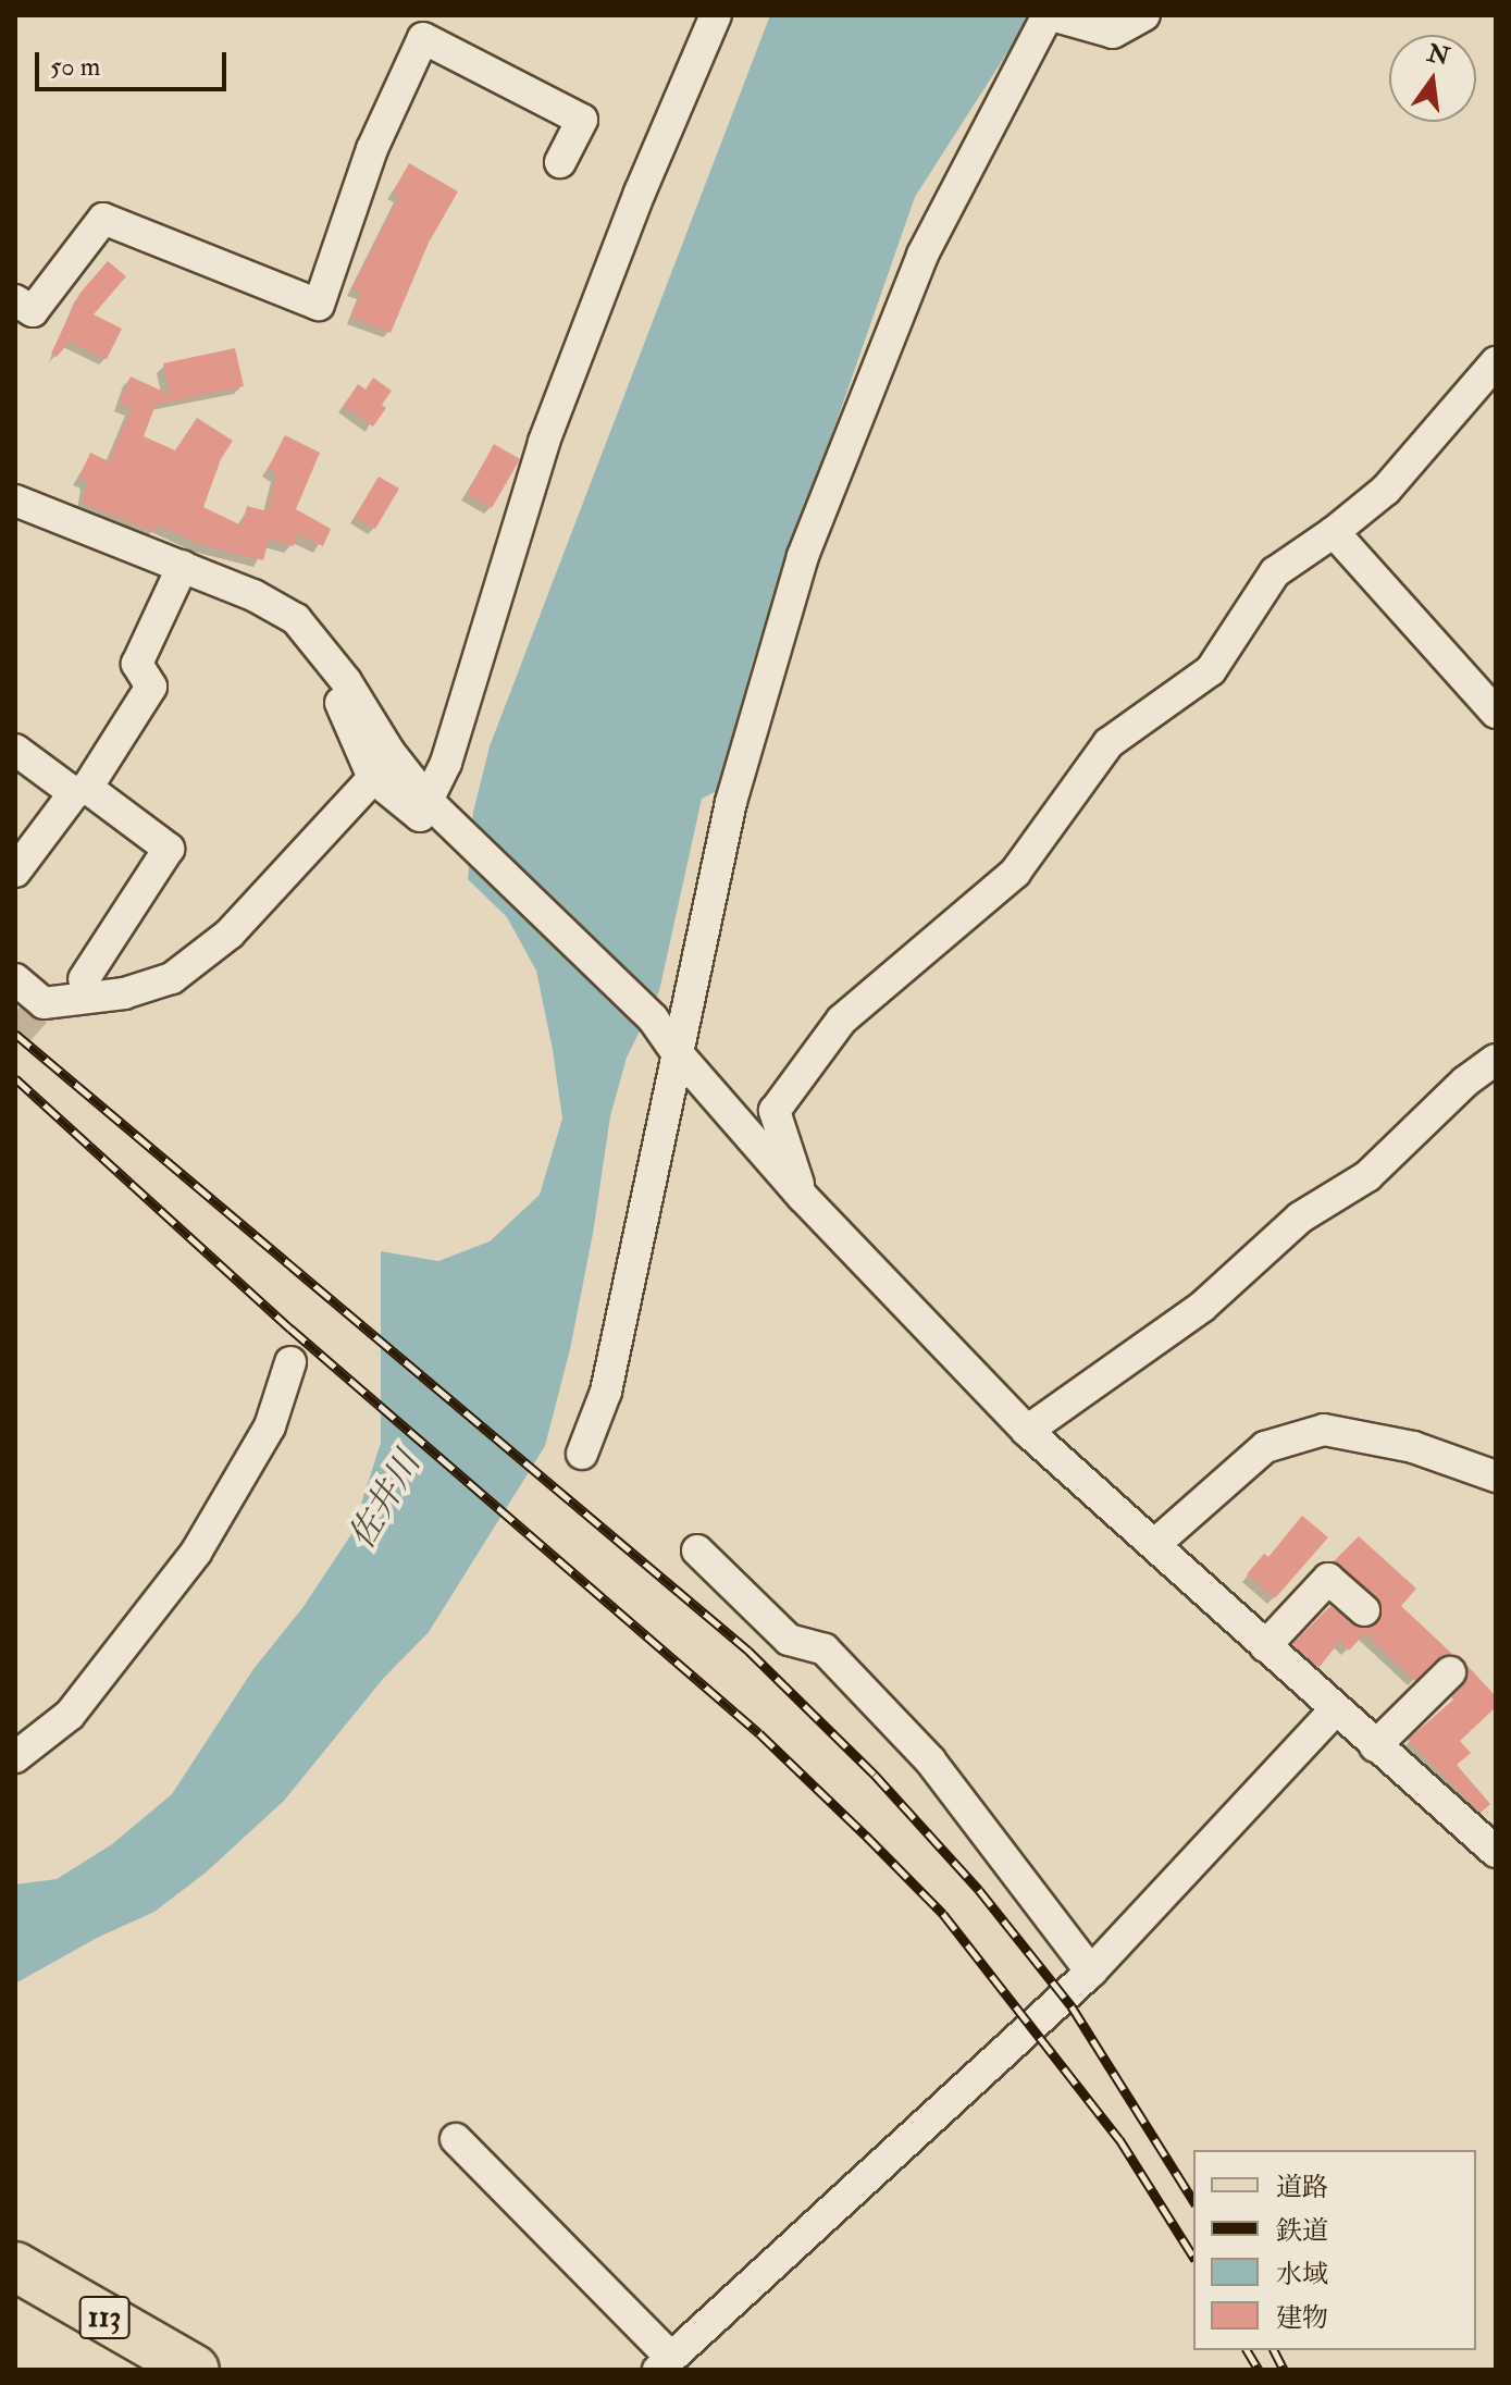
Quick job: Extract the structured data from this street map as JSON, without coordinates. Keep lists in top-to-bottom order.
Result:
{
  "streets": {
    "main road": ["113"]
  },
  "water": ["佐井川"],
  "legend": [
    "道路",
    "鉄道",
    "水域",
    "建物"
  ],
  "scale_bar": "50 m",
  "north": "top"
}
